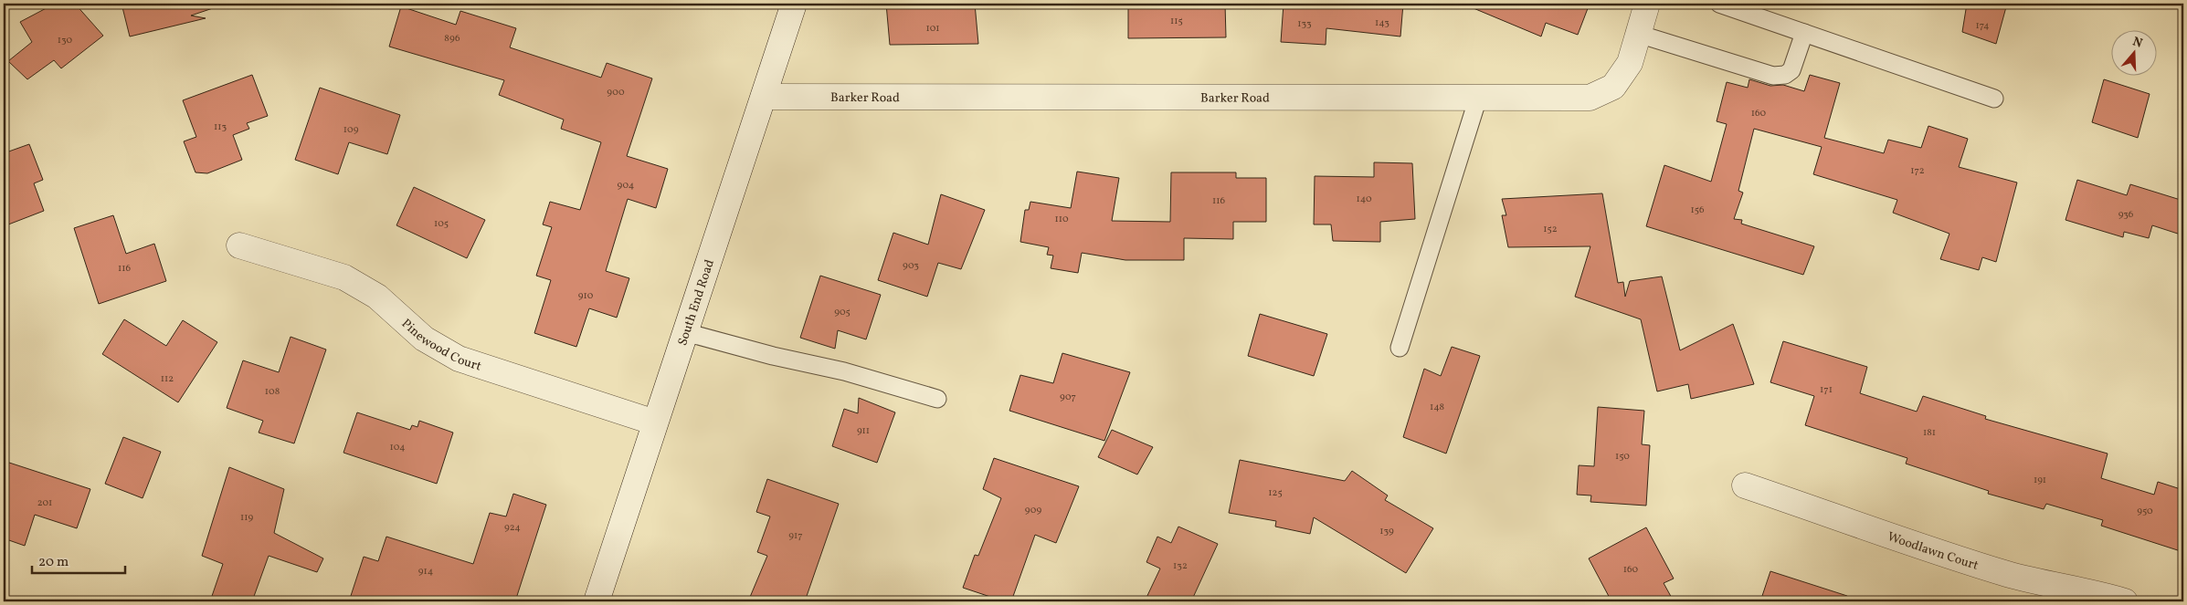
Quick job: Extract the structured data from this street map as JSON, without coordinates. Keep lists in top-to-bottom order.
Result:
{
  "streets": {
    "street": [
      "Barker Road",
      "South End Road",
      "Pinewood Court",
      "Woodlawn Court"
    ]
  },
  "crossings": [
    ["Barker Road", "South End Road"],
    ["South End Road", "Pinewood Court"]
  ],
  "house_numbers": [
    "115",
    "143",
    "133",
    "174",
    "101",
    "896",
    "130",
    "900",
    "160",
    "113",
    "109",
    "172",
    "904",
    "140",
    "116",
    "156",
    "936",
    "110",
    "105",
    "152",
    "903",
    "116",
    "910",
    "905",
    "112",
    "171",
    "108",
    "907",
    "148",
    "911",
    "181",
    "104",
    "150",
    "191",
    "125",
    "201",
    "909",
    "950",
    "119",
    "924",
    "139",
    "917",
    "132",
    "160",
    "914"
  ],
  "scale_bar": "20 m",
  "north": "top"
}
